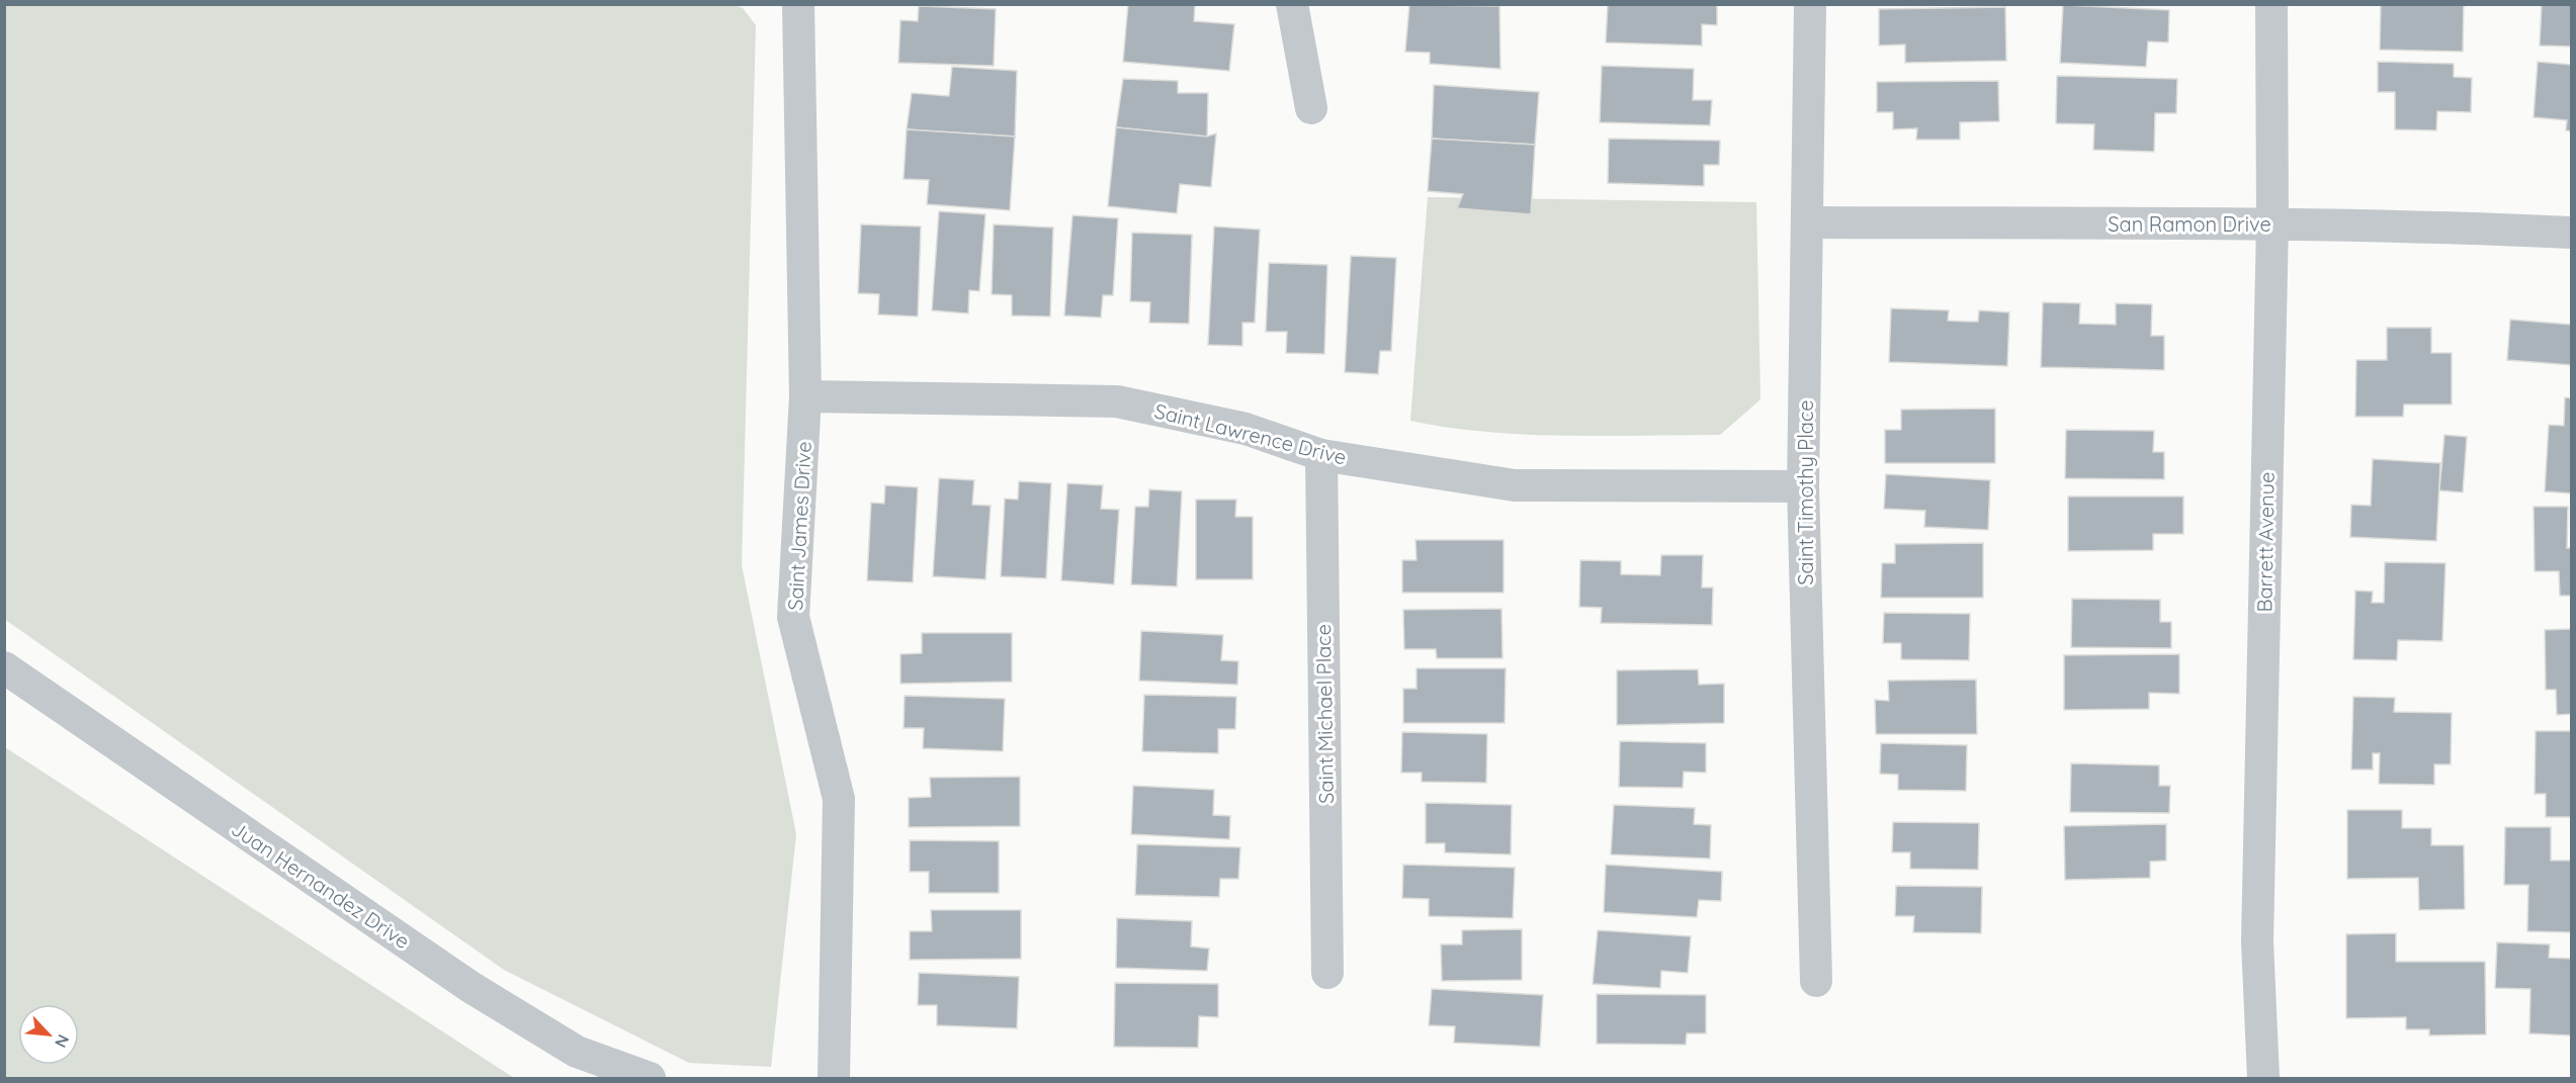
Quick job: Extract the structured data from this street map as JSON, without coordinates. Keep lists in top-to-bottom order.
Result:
{
  "streets": {
    "street": [
      "San Ramon Drive",
      "Saint Lawrence Drive",
      "Saint Timothy Place",
      "Saint James Drive",
      "Barrett Avenue",
      "Saint Michael Place",
      "Juan Hernandez Drive"
    ]
  },
  "crossings": [
    ["San Ramon Drive", "Saint Timothy Place"],
    ["San Ramon Drive", "Barrett Avenue"],
    ["Saint Lawrence Drive", "Saint Timothy Place"],
    ["Saint Lawrence Drive", "Saint James Drive"],
    ["Saint Lawrence Drive", "Saint Michael Place"]
  ],
  "north": "bottom right"
}
